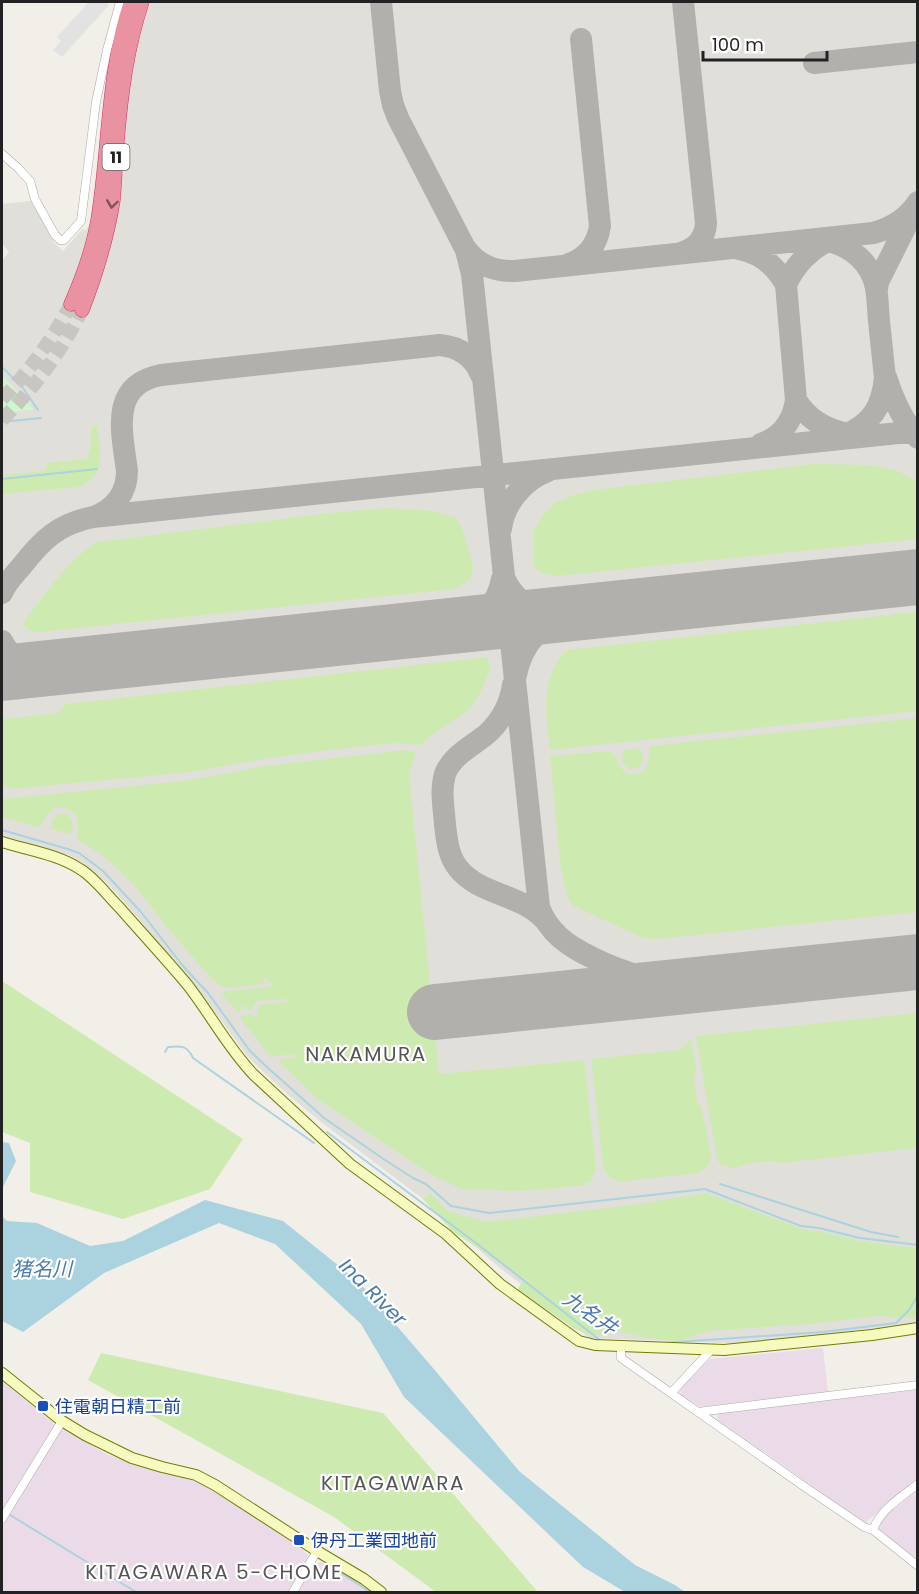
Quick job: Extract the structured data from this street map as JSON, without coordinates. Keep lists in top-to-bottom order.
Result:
{
  "streets": {
    "highway": ["11"]
  },
  "districts": ["NAKAMURA", "KITAGAWARA", "KITAGAWARA 5-CHOME"],
  "water": ["猪名川", "Ina River", "九名井"],
  "places": {
    "transit": ["住電朝日精工前", "伊丹工業団地前"]
  },
  "scale_bar": "100 m"
}
